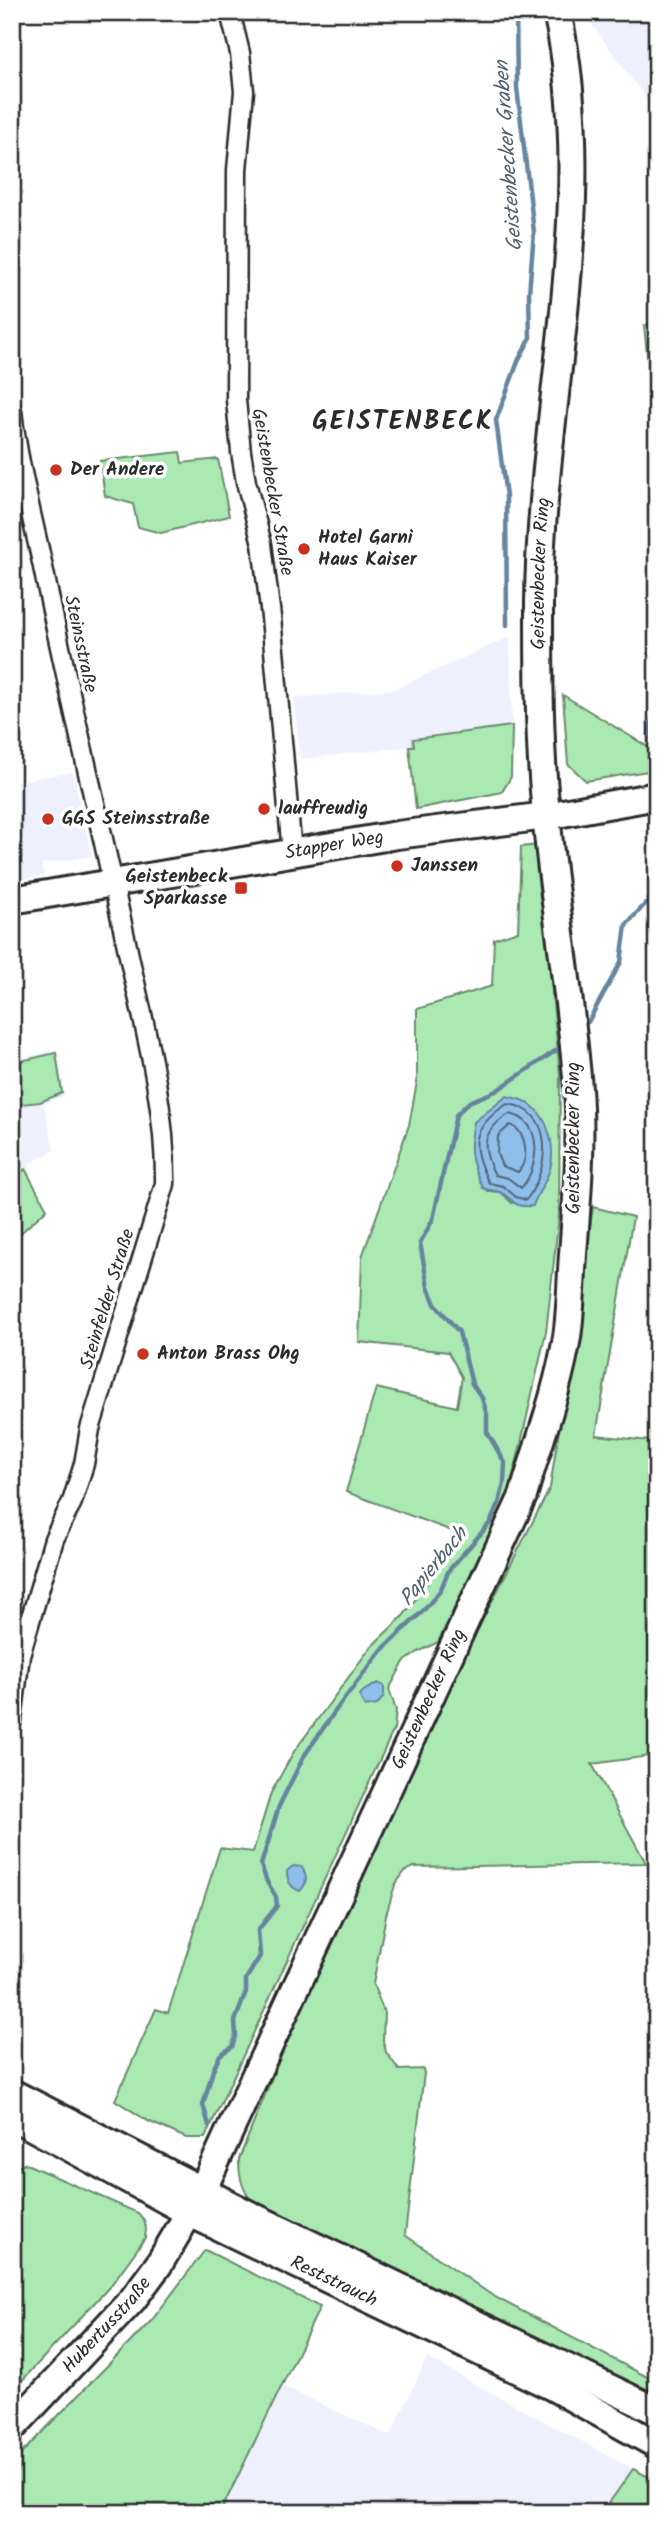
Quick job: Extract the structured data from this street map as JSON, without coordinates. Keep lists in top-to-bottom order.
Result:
{
  "streets": {
    "main road": [
      "Geistenbecker Ring",
      "Stapper Weg",
      "Reststrauch",
      "Hubertusstraße"
    ],
    "street": ["Geistenbecker Straße", "Steinsstraße", "Steinfelder Straße"]
  },
  "crossings": [
    ["Geistenbecker Straße", "Stapper Weg"],
    ["Geistenbecker Ring", "Stapper Weg"],
    ["Geistenbecker Ring", "Reststrauch"],
    ["Geistenbecker Ring", "Hubertusstraße"],
    ["Steinsstraße", "Stapper Weg"],
    ["Steinsstraße", "Steinfelder Straße"],
    ["Stapper Weg", "Steinfelder Straße"],
    ["Reststrauch", "Hubertusstraße"]
  ],
  "districts": ["GEISTENBECK"],
  "water": ["Geistenbecker Graben", "Papierbach"],
  "places": {
    "other": [
      "Der Andere",
      "Hotel Garni Haus Kaiser",
      "lauffreudig",
      "GGS Steinsstraße",
      "Janssen",
      "Anton Brass Ohg"
    ],
    "transit": ["Geistenbeck Sparkasse"]
  }
}
